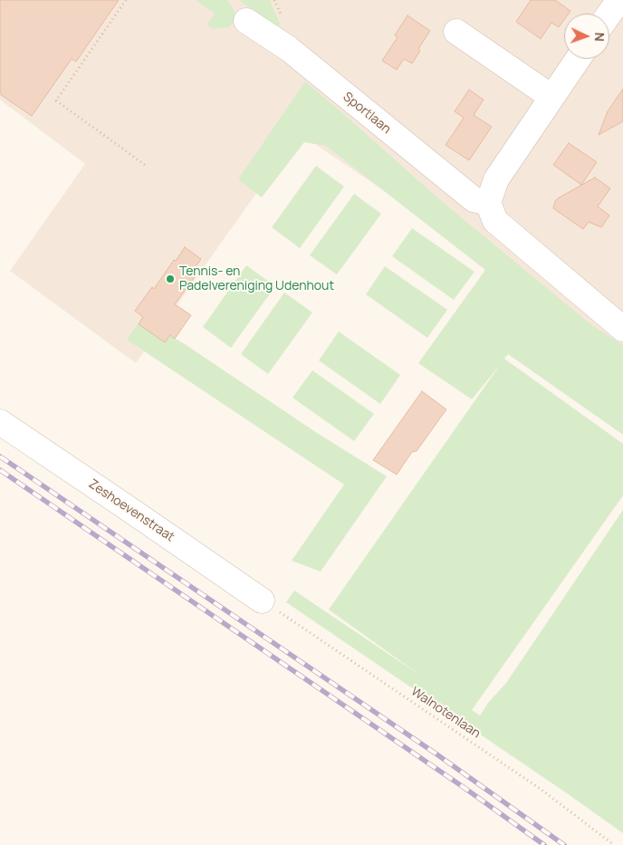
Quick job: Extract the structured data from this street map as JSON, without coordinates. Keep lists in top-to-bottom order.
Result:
{
  "streets": {
    "street": ["Sportlaan", "Zeshoevenstraat"],
    "path": ["Walnotenlaan"]
  },
  "crossings": [
    ["Zeshoevenstraat", "Walnotenlaan"]
  ],
  "places": ["Tennis- en Padelvereniging Udenhout"],
  "north": "right"
}
